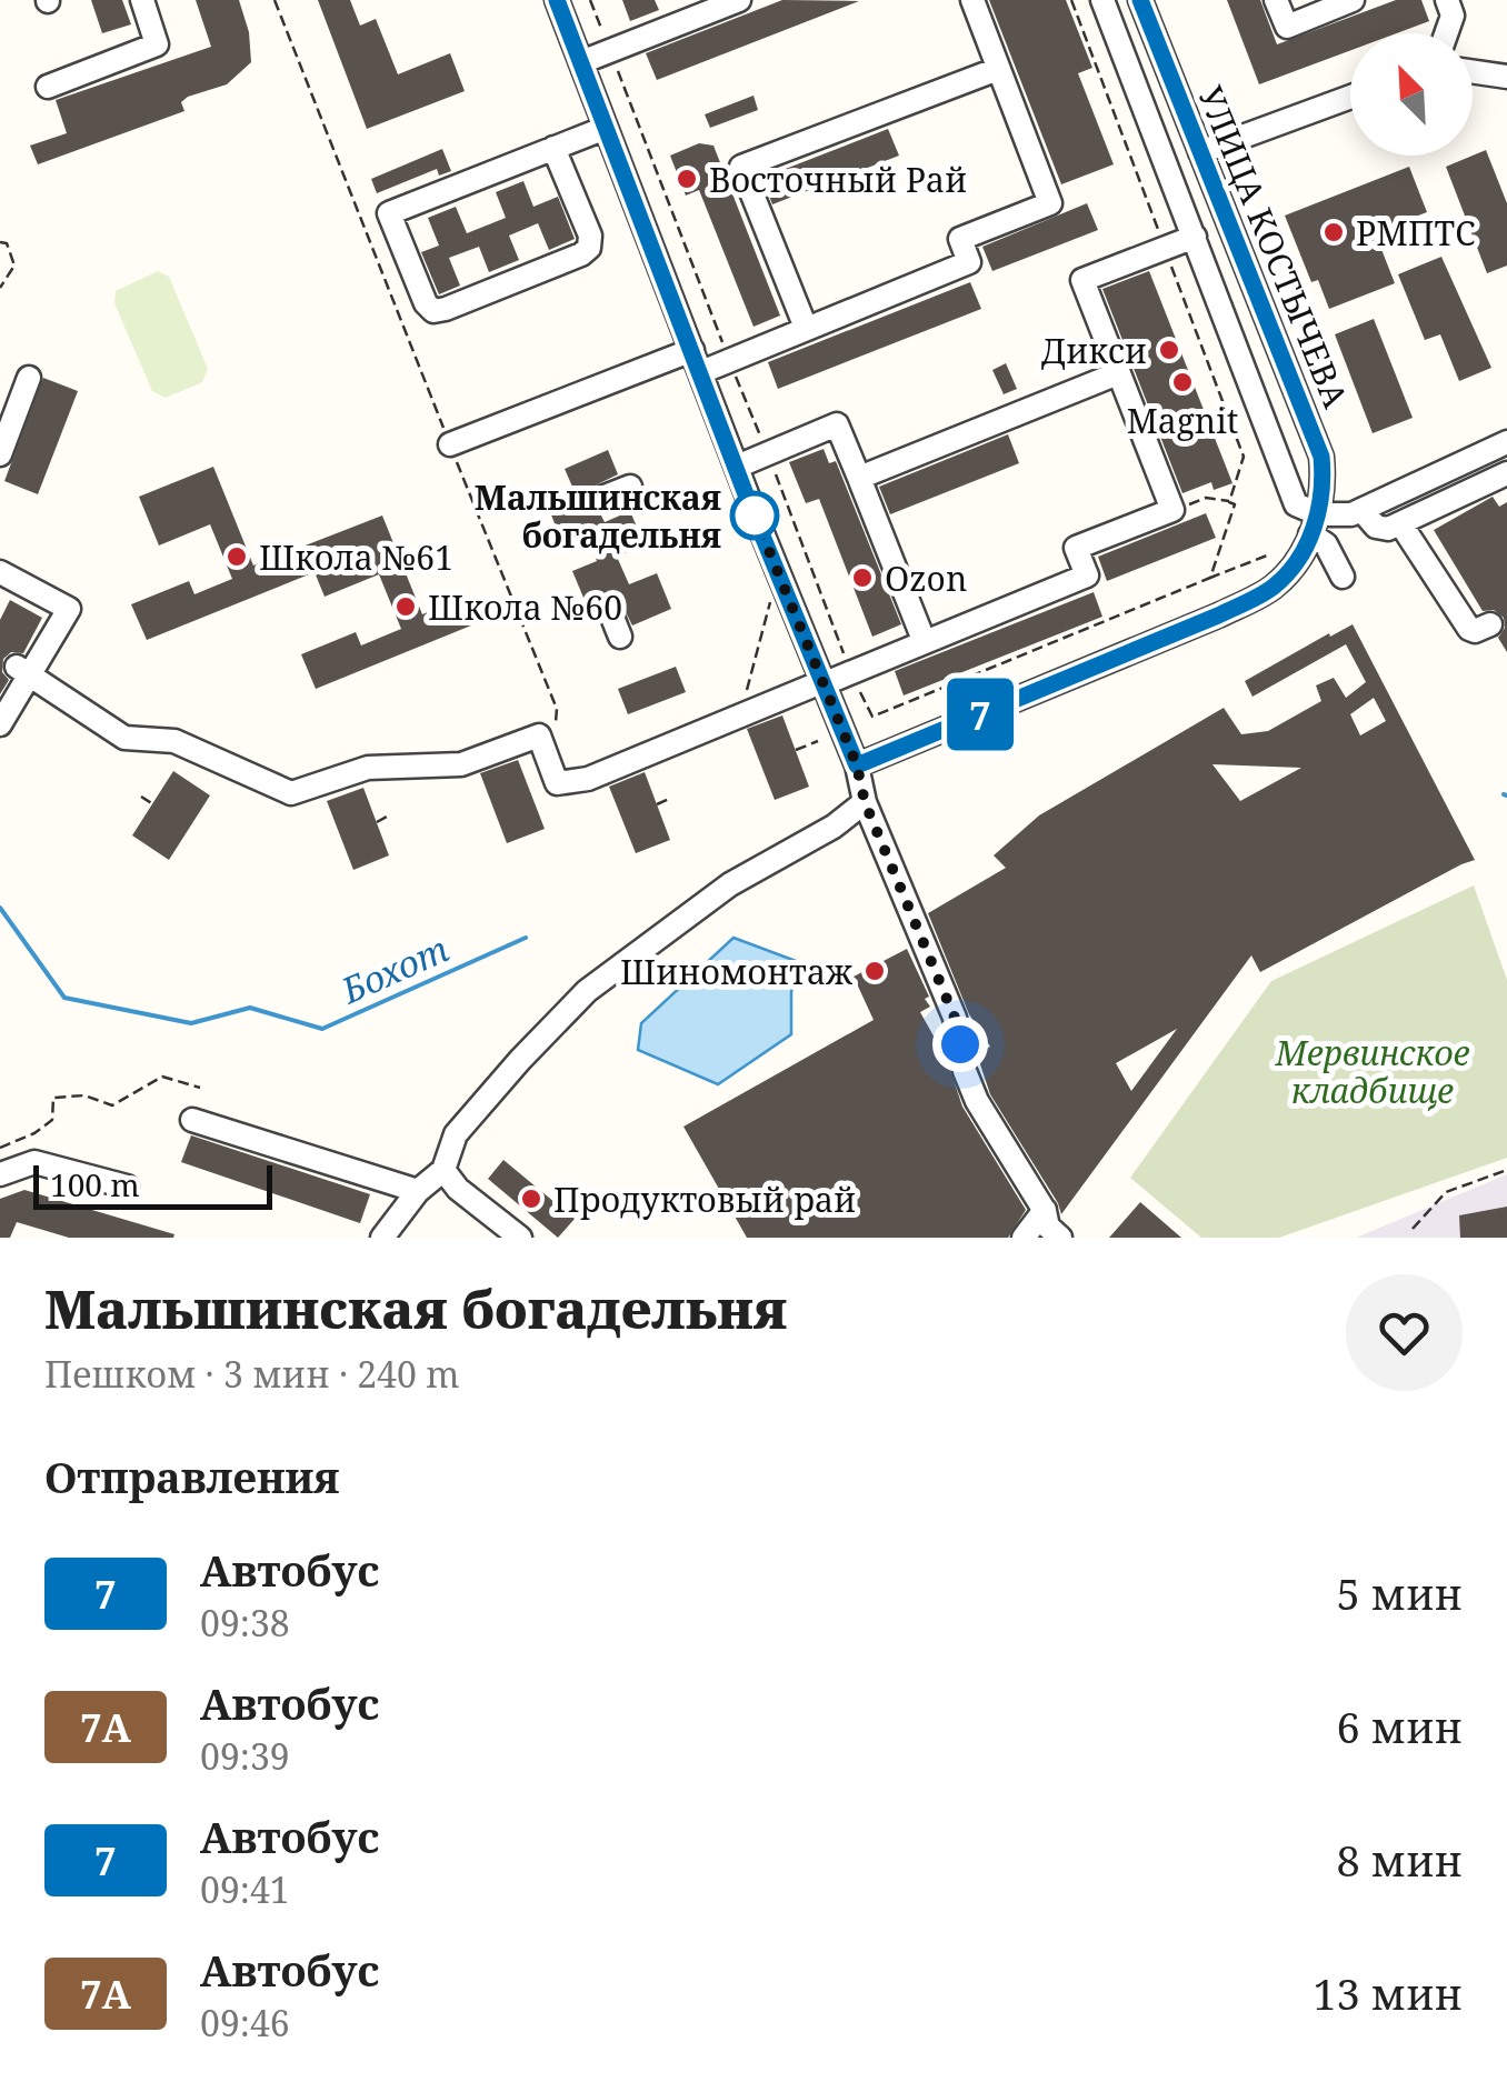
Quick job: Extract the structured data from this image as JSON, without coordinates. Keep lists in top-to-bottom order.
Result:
{
  "streets": {
    "street": ["УЛИЦА КОСТЫЧЕВА"]
  },
  "water": ["Бохот"],
  "parks": ["Мервинское кладбище"],
  "places": [
    "Восточный Рай",
    "РМПТС",
    "Дикси",
    "Magnit",
    "Мальшинская богадельня",
    "Школа №61",
    "Ozon",
    "Школа №60",
    "Шиномонтаж",
    "Продуктовый рай"
  ],
  "lines": ["bus line 7"],
  "scale_bar": "100 m",
  "north": "top left",
  "page": {
    "on_map": "7",
    "scale": "100 m",
    "heading": [
      ["Мальшинская богадельня", "Пешком · 3 мин · 240 m"],
      "Отправления"
    ],
    "list": [
      {
        "mark": "7",
        "name": "Автобус",
        "note": "09:38",
        "value": "5 мин"
      },
      {
        "mark": "7А",
        "name": "Автобус",
        "note": "09:39",
        "value": "6 мин"
      },
      {
        "mark": "7",
        "name": "Автобус",
        "note": "09:41",
        "value": "8 мин"
      },
      {
        "mark": "7А",
        "name": "Автобус",
        "note": "09:46",
        "value": "13 мин"
      }
    ]
  }
}
